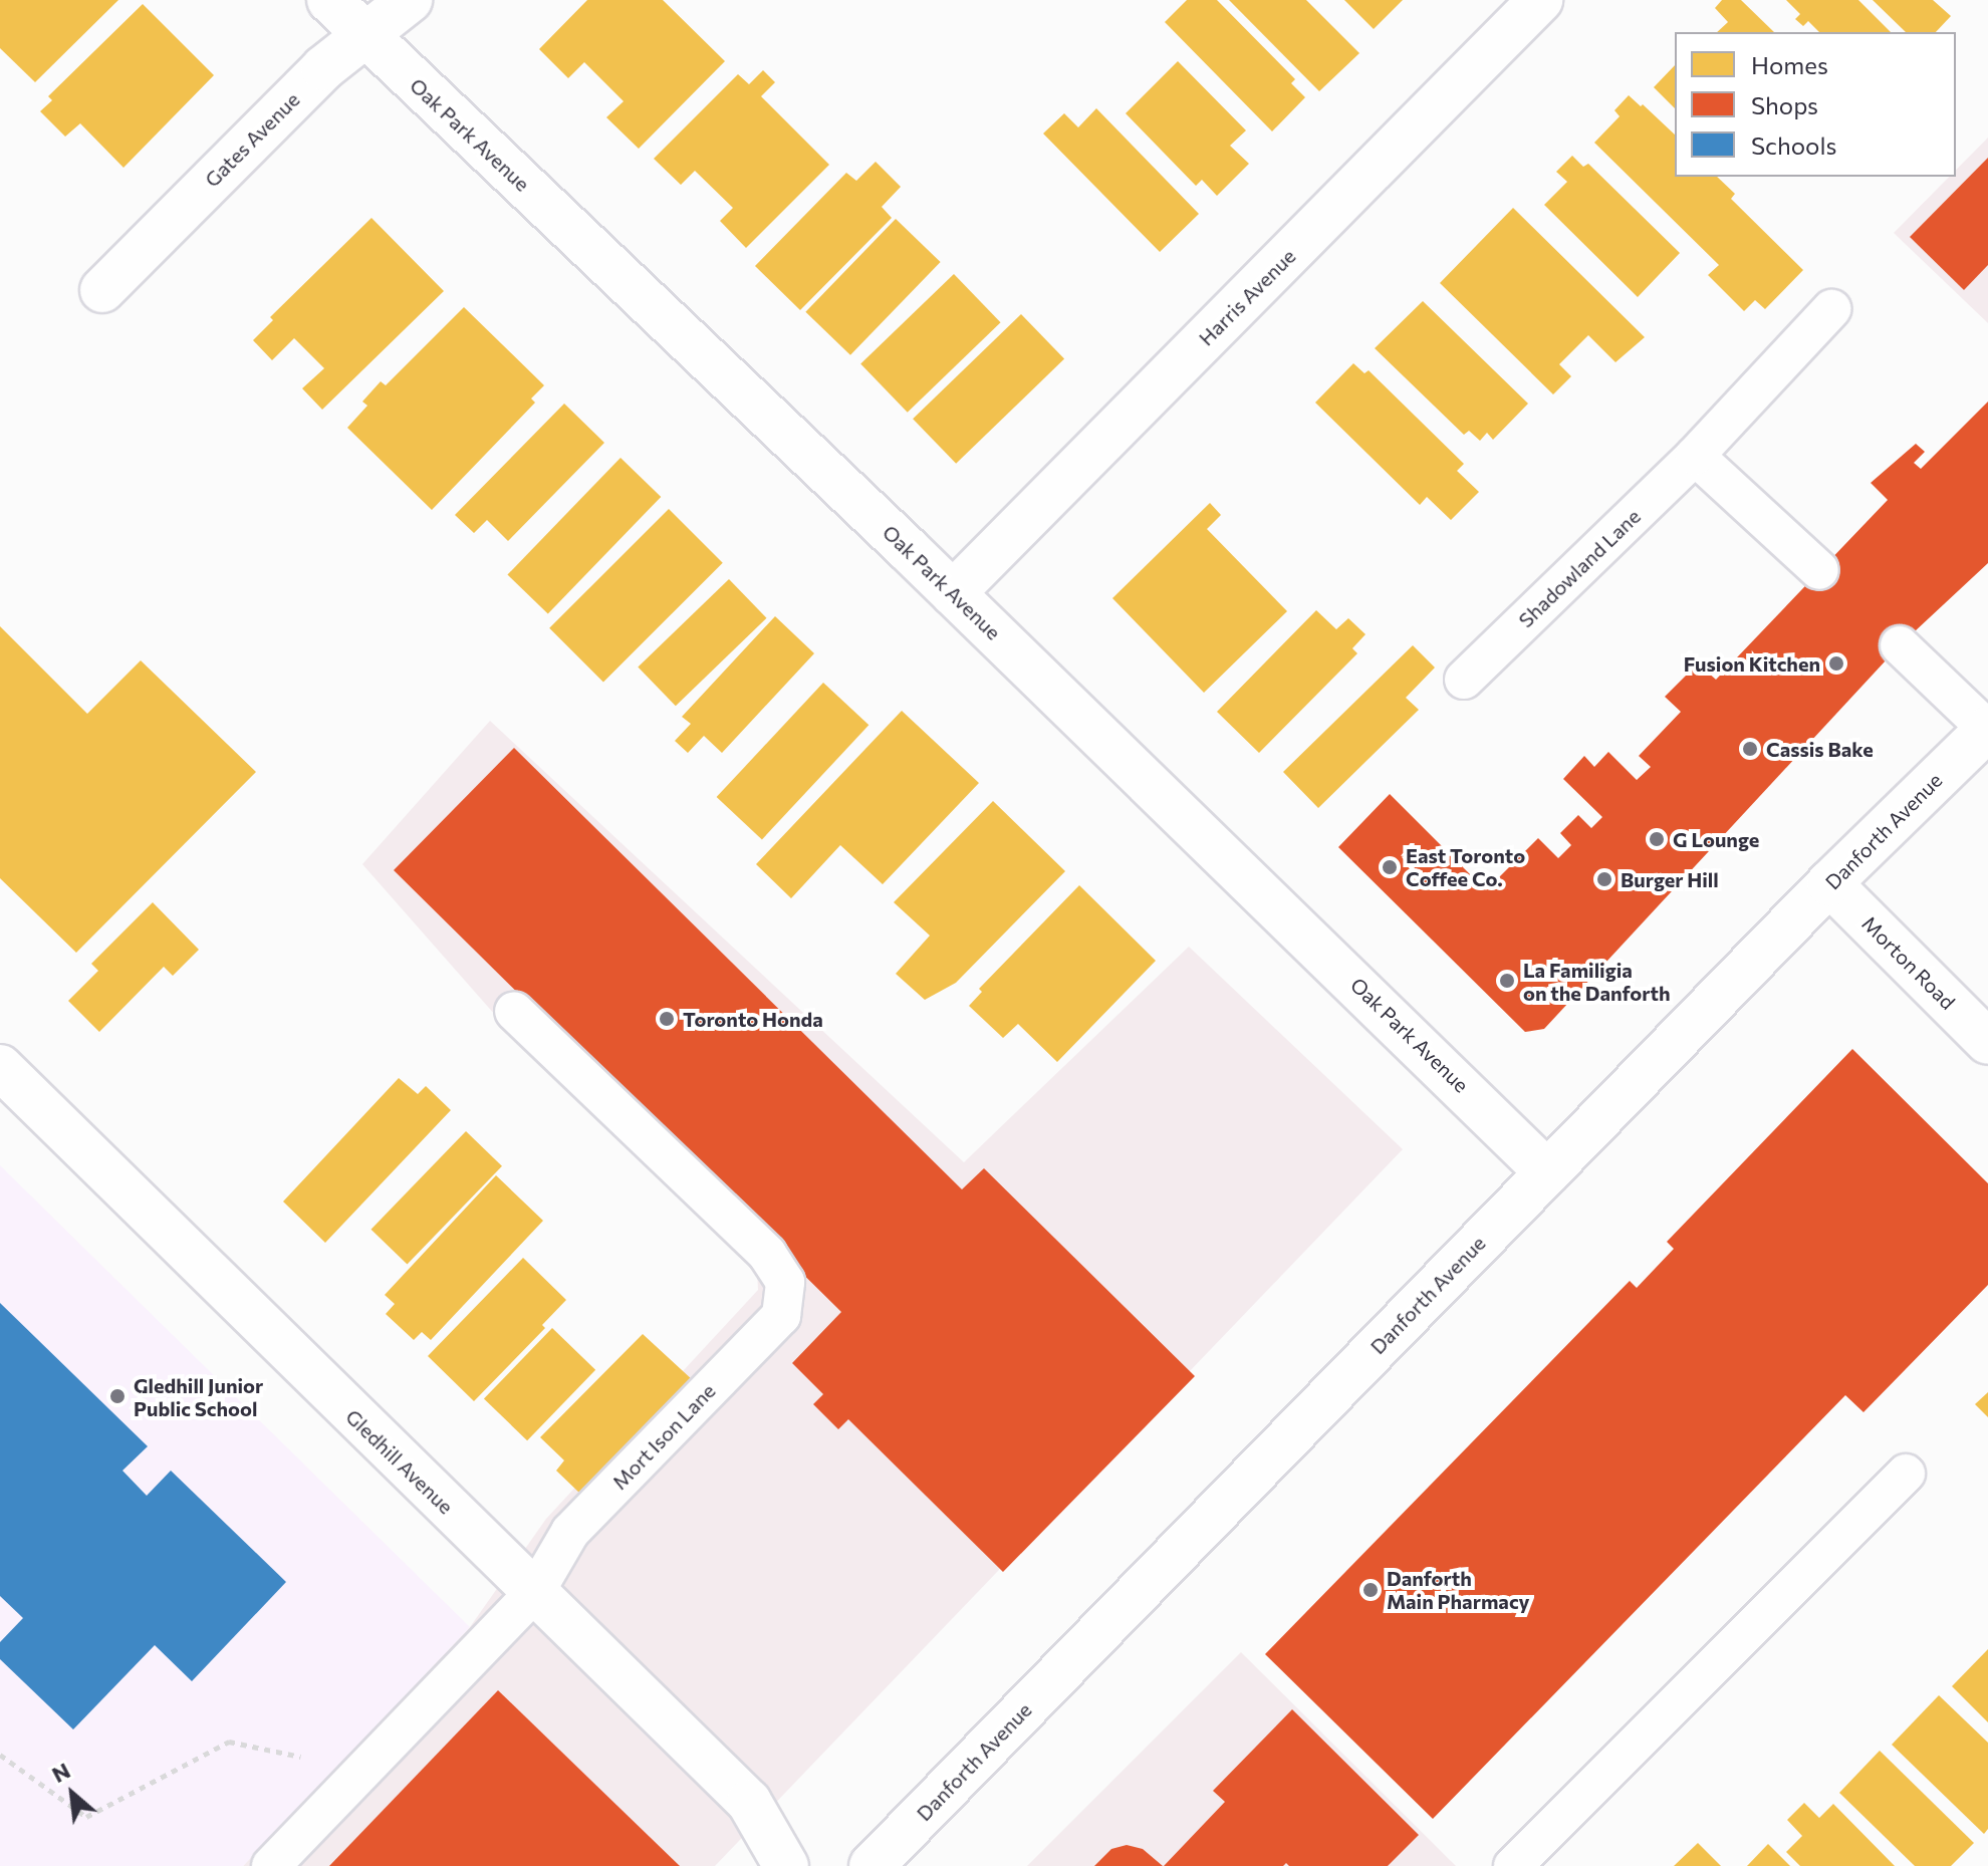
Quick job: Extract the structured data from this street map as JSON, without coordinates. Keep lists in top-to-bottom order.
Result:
{
  "streets": {
    "street": [
      "Oak Park Avenue",
      "Gates Avenue",
      "Harris Avenue",
      "Danforth Avenue",
      "Morton Road",
      "Gledhill Avenue"
    ],
    "lane": ["Shadowland Lane", "Mort Ison Lane"]
  },
  "crossings": [
    ["Oak Park Avenue", "Gates Avenue"],
    ["Oak Park Avenue", "Harris Avenue"],
    ["Oak Park Avenue", "Danforth Avenue"],
    ["Danforth Avenue", "Morton Road"],
    ["Mort Ison Lane", "Gledhill Avenue"]
  ],
  "places": [
    "Fusion Kitchen",
    "Cassis Bake",
    "G Lounge",
    "East Toronto Coffee Co.",
    "Burger Hill",
    "La Familigia on the Danforth",
    "Toronto Honda",
    "Gledhill Junior Public School",
    "Danforth Main Pharmacy"
  ],
  "legend": ["Homes", "Shops", "Schools"],
  "north": "top left"
}
